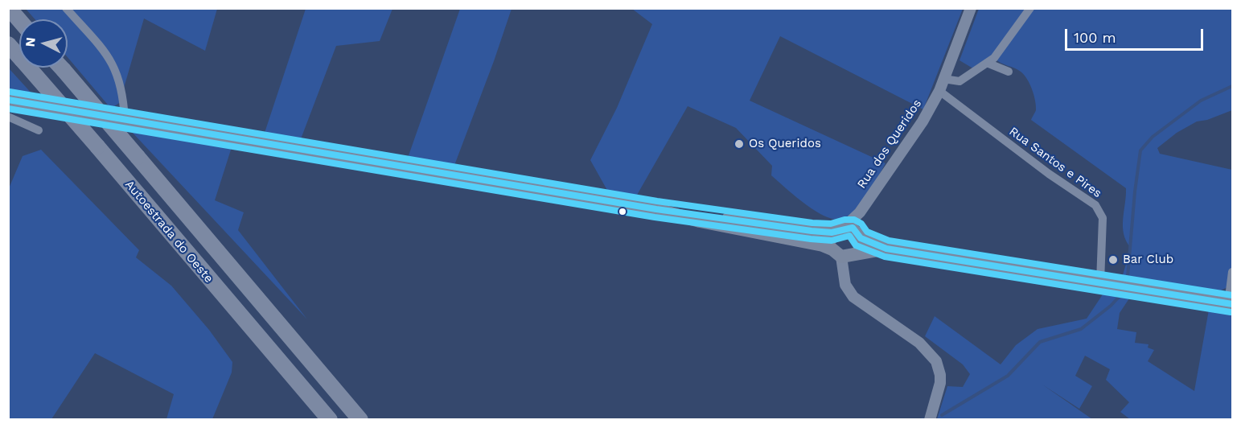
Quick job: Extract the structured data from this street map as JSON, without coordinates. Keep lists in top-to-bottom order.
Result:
{
  "streets": {
    "highway": ["Autoestrada do Oeste"],
    "street": ["Rua dos Queridos", "Rua Santos e Pires"]
  },
  "crossings": [
    ["Rua dos Queridos", "Rua Santos e Pires"]
  ],
  "places": ["Os Queridos", "Bar Club"],
  "scale_bar": "100 m",
  "north": "left"
}
